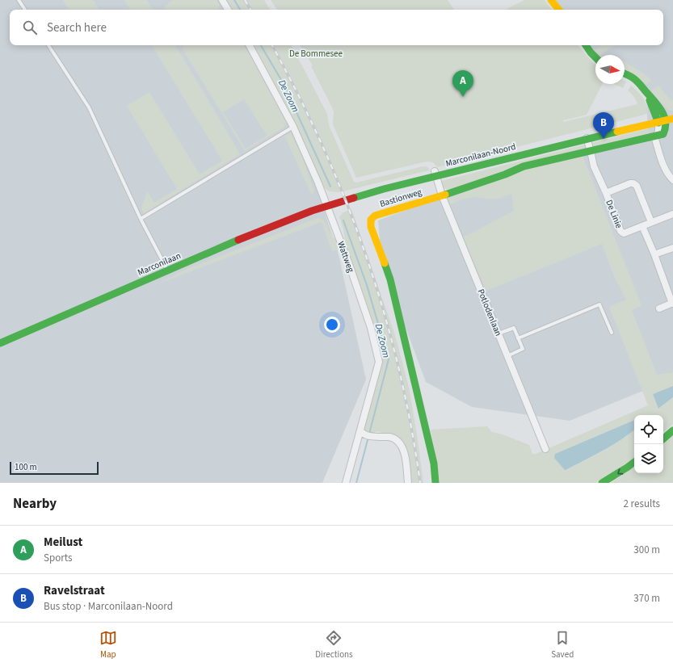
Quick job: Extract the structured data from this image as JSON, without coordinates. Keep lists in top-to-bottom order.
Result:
{
  "streets": {
    "main road": ["Marconilaan-Noord", "Bastionweg", "Marconilaan"],
    "street": ["De Linie", "Wattweg", "Potlodenlaan"]
  },
  "crossings": [
    ["Marconilaan-Noord", "Bastionweg"],
    ["Marconilaan-Noord", "De Linie"],
    ["Marconilaan-Noord", "Wattweg"],
    ["Marconilaan-Noord", "Marconilaan"],
    ["Marconilaan-Noord", "Potlodenlaan"],
    ["Bastionweg", "De Linie"],
    ["Bastionweg", "Potlodenlaan"],
    ["Wattweg", "Marconilaan"]
  ],
  "water": ["De Zoom"],
  "parks": ["De Bommesee"],
  "scale_bar": "100 m",
  "north": "right",
  "page": {
    "search": "Search here",
    "pins": ["A", "B"],
    "scale": "100 m",
    "heading": ["Nearby", "2 results"],
    "list": [
      {
        "mark": "A",
        "name": "Meilust",
        "note": "Sports",
        "value": "300 m"
      },
      {
        "mark": "B",
        "name": "Ravelstraat",
        "note": "Bus stop · Marconilaan-Noord",
        "value": "370 m"
      }
    ],
    "nav": ["Map", "Directions", "Saved"]
  }
}
